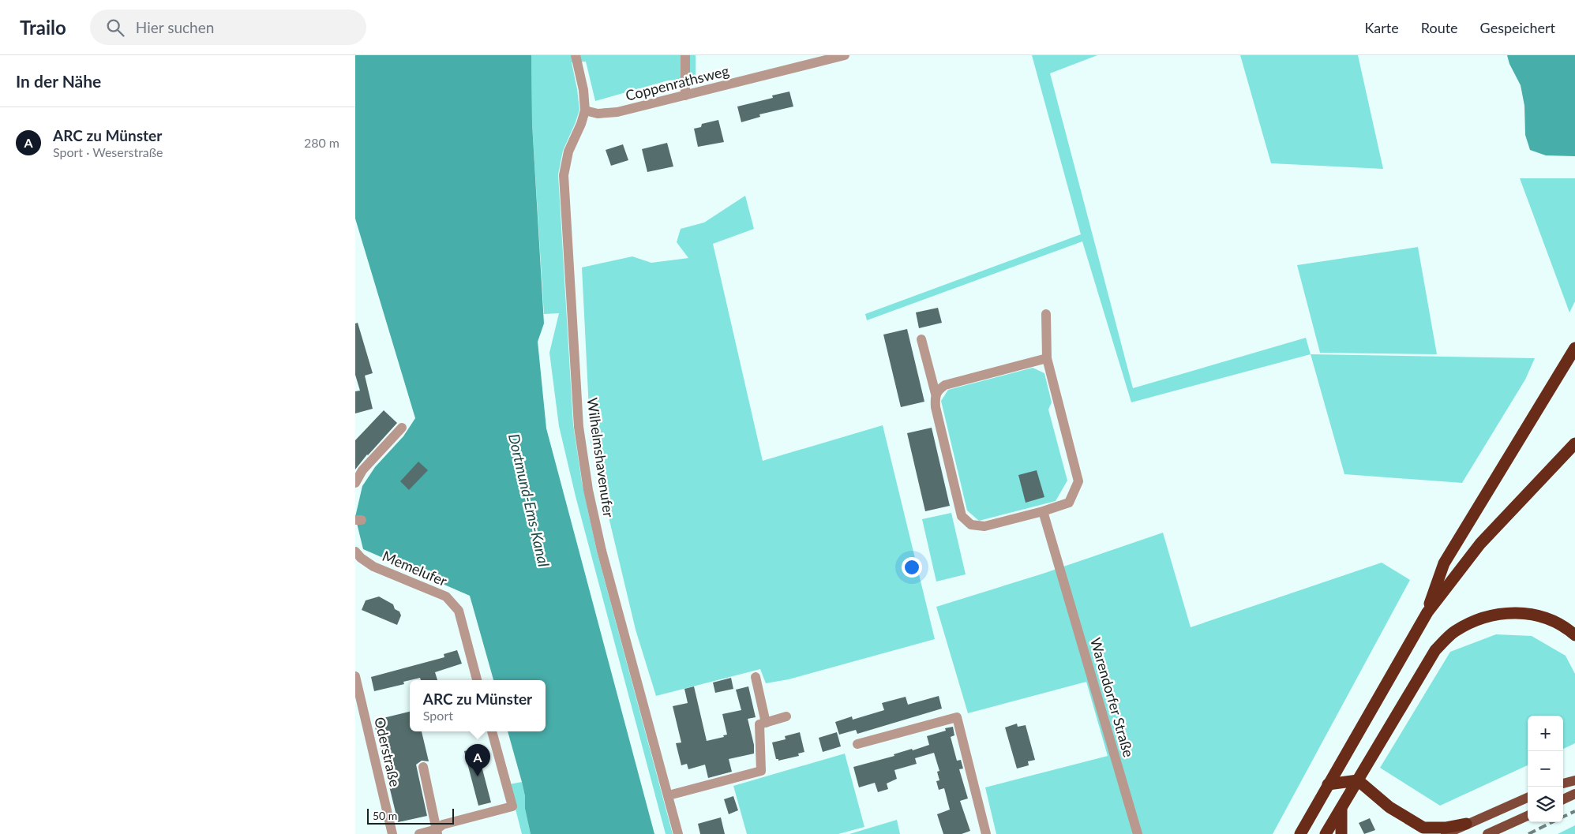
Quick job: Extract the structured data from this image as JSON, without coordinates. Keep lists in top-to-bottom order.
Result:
{
  "streets": {
    "street": [
      "Coppenrathsweg",
      "Wilhelmshavenufer",
      "Memelufer",
      "Warendorfer Straße",
      "Oderstraße"
    ]
  },
  "crossings": [
    ["Coppenrathsweg", "Wilhelmshavenufer"]
  ],
  "water": ["Dortmund-Ems-Kanal"],
  "scale_bar": "50 m",
  "page": {
    "header": "Trailo",
    "search": "Hier suchen",
    "nav": ["Karte", "Route", "Gespeichert"],
    "heading": "In der Nähe",
    "list": [
      {
        "mark": "A",
        "name": "ARC zu Münster",
        "note": "Sport · Weserstraße",
        "value": "280 m"
      }
    ],
    "popup": ["ARC zu Münster", "Sport"],
    "map_buttons": ["+", "−"],
    "pins": "A",
    "scale": "50 m"
  }
}
